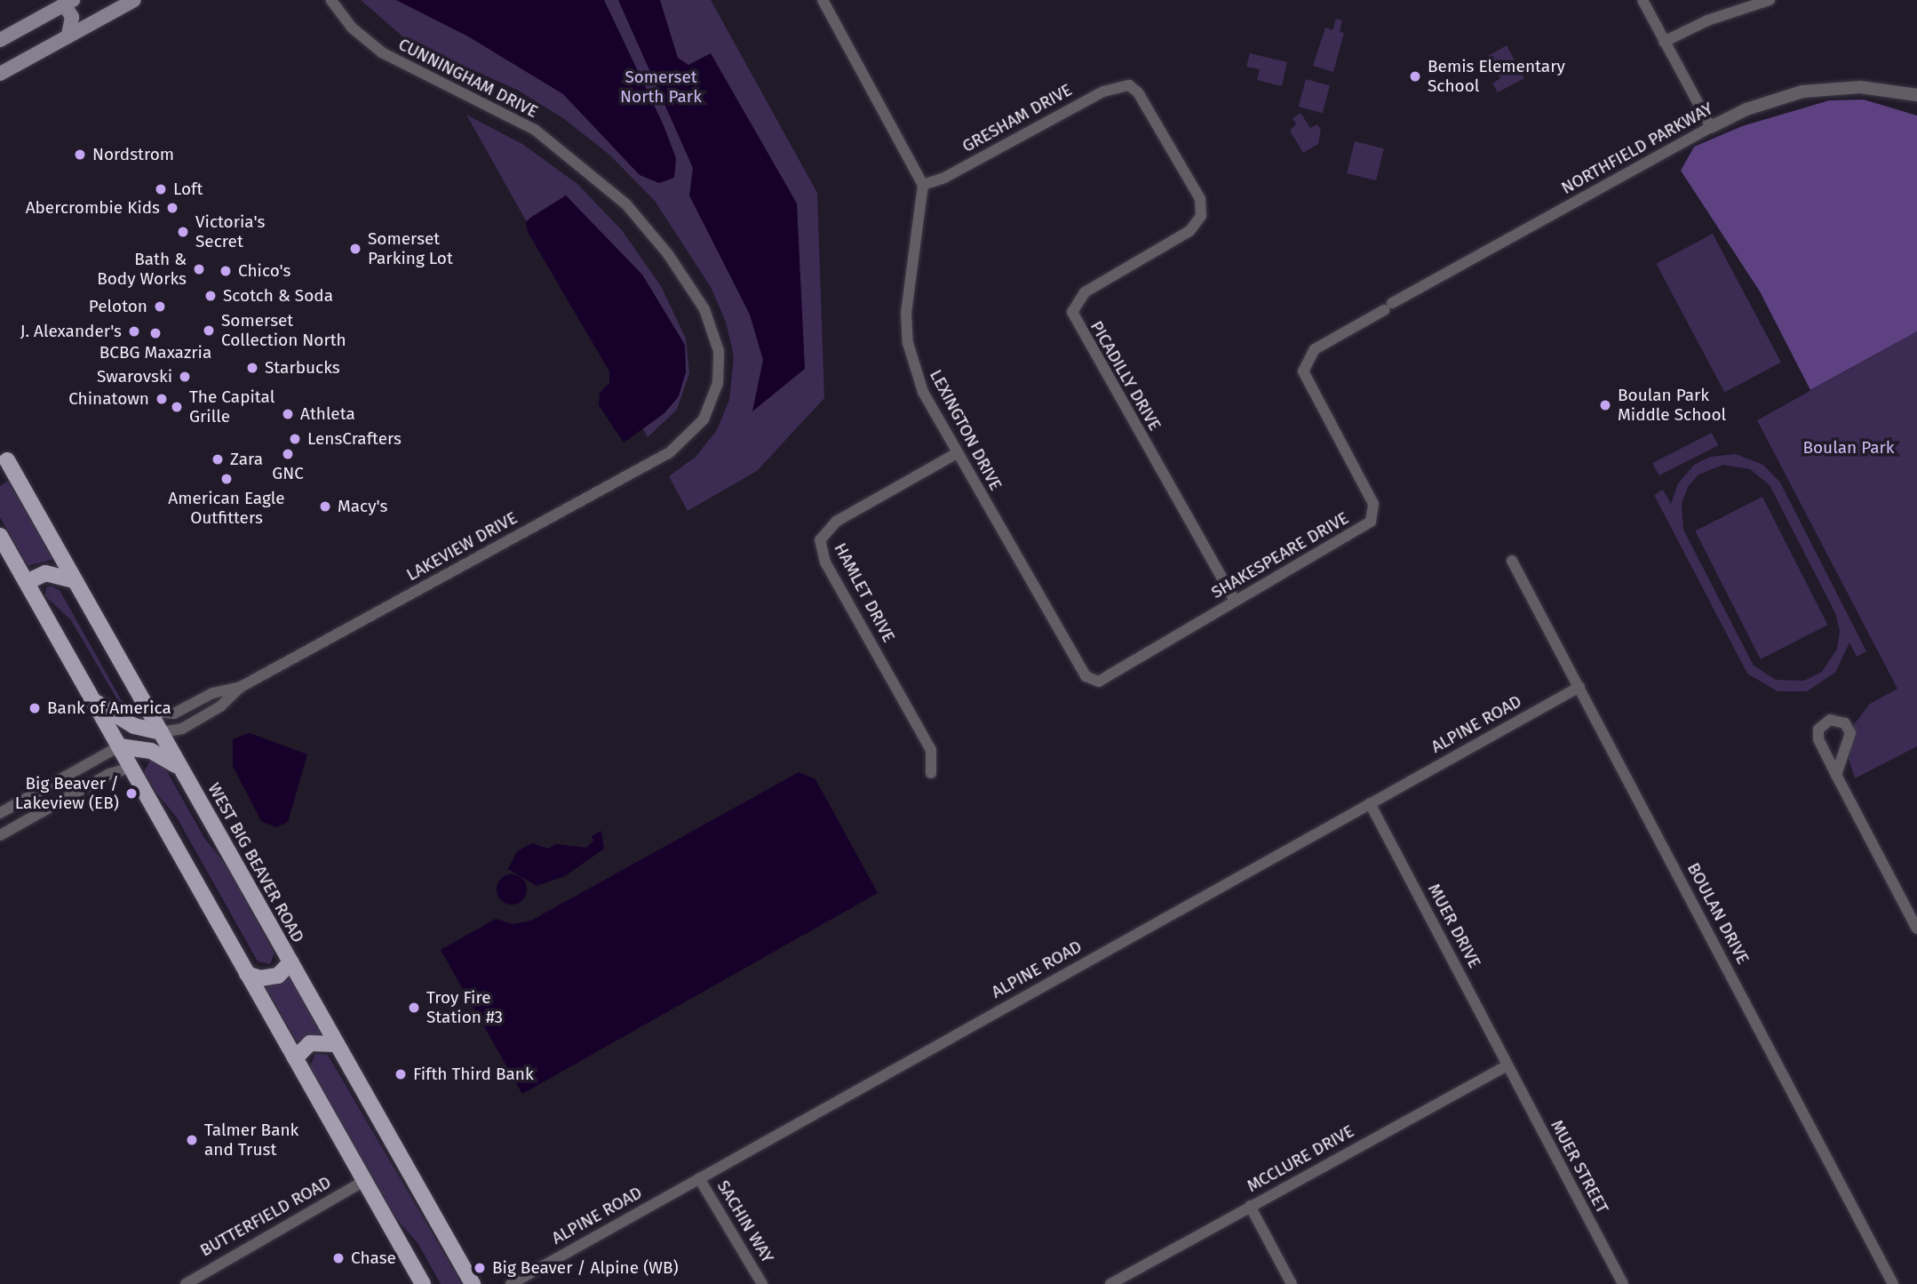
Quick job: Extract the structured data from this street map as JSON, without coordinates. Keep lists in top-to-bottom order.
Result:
{
  "streets": {
    "main road": ["WEST BIG BEAVER ROAD"],
    "street": [
      "CUNNINGHAM DRIVE",
      "GRESHAM DRIVE",
      "NORTHFIELD PARKWAY",
      "PICADILLY DRIVE",
      "LEXINGTON DRIVE",
      "LAKEVIEW DRIVE",
      "SHAKESPEARE DRIVE",
      "HAMLET DRIVE",
      "ALPINE ROAD",
      "BOULAN DRIVE",
      "MUER DRIVE",
      "MCCLURE DRIVE",
      "MUER STREET",
      "BUTTERFIELD ROAD",
      "SACHIN WAY"
    ]
  },
  "crossings": [
    ["CUNNINGHAM DRIVE", "LAKEVIEW DRIVE"],
    ["GRESHAM DRIVE", "PICADILLY DRIVE"],
    ["GRESHAM DRIVE", "LEXINGTON DRIVE"],
    ["NORTHFIELD PARKWAY", "SHAKESPEARE DRIVE"],
    ["PICADILLY DRIVE", "SHAKESPEARE DRIVE"],
    ["LEXINGTON DRIVE", "SHAKESPEARE DRIVE"],
    ["LEXINGTON DRIVE", "HAMLET DRIVE"],
    ["LAKEVIEW DRIVE", "WEST BIG BEAVER ROAD"],
    ["ALPINE ROAD", "BOULAN DRIVE"],
    ["ALPINE ROAD", "MUER DRIVE"],
    ["ALPINE ROAD", "SACHIN WAY"],
    ["MUER DRIVE", "MCCLURE DRIVE"],
    ["MUER DRIVE", "MUER STREET"],
    ["MCCLURE DRIVE", "MUER STREET"]
  ],
  "parks": ["Somerset North Park", "Boulan Park"],
  "places": [
    "Bemis Elementary School",
    "Nordstrom",
    "Loft",
    "Abercrombie Kids",
    "Victoria's Secret",
    "Somerset Parking Lot",
    "Bath & Body Works",
    "Chico's",
    "Scotch & Soda",
    "Peloton",
    "Somerset Collection North",
    "J. Alexander's",
    "BCBG Maxazria",
    "Starbucks",
    "Swarovski",
    "Chinatown",
    "Boulan Park Middle School",
    "The Capital Grille",
    "Athleta",
    "LensCrafters",
    "GNC",
    "Zara",
    "American Eagle Outfitters",
    "Macy's",
    "Bank of America",
    "Big Beaver / Lakeview (EB)",
    "Troy Fire Station #3",
    "Fifth Third Bank",
    "Talmer Bank and Trust",
    "Chase",
    "Big Beaver / Alpine (WB)"
  ]
}
